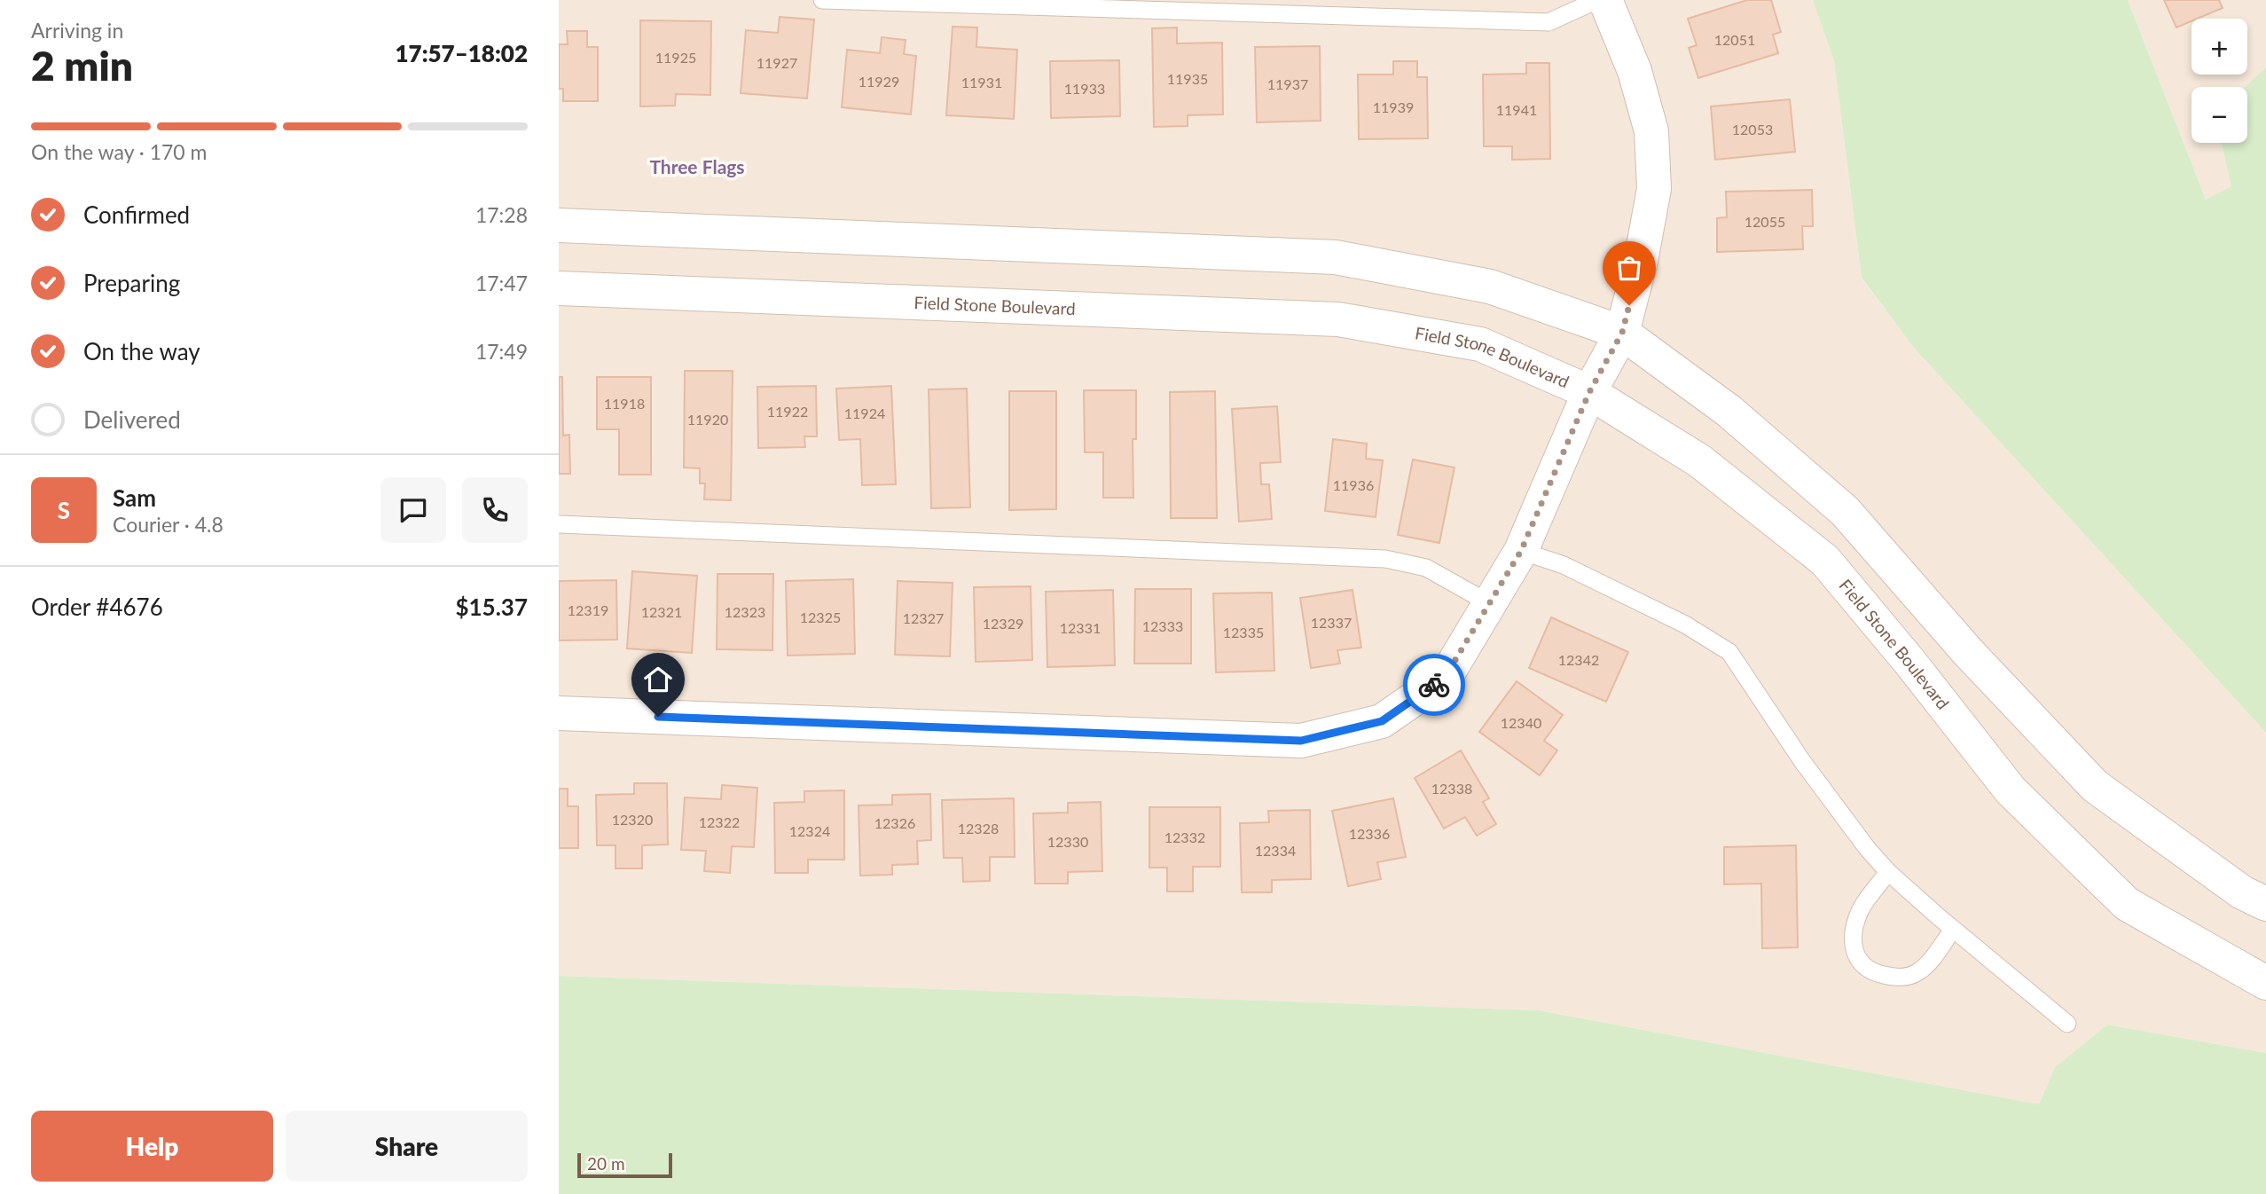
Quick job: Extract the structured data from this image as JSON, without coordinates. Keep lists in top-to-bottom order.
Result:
{
  "streets": {
    "street": ["Field Stone Boulevard"]
  },
  "districts": ["Three Flags"],
  "house_numbers": [
    "12051",
    "11925",
    "11927",
    "11935",
    "11929",
    "11931",
    "11937",
    "11933",
    "11939",
    "11941",
    "12053",
    "12055",
    "11918",
    "11922",
    "11924",
    "11920",
    "11936",
    "12319",
    "12321",
    "12323",
    "12325",
    "12327",
    "12337",
    "12329",
    "12333",
    "12331",
    "12335",
    "12342",
    "12340",
    "12338",
    "12320",
    "12322",
    "12326",
    "12328",
    "12324",
    "12336",
    "12332",
    "12330",
    "12334"
  ],
  "scale_bar": "20 m",
  "page": {
    "heading": ["2 min", "Arriving in", "17:57–18:02"],
    "panel": [
      "Sam",
      "Courier · 4.8",
      "Order #4676",
      "$15.37"
    ],
    "map_buttons": ["+", "−"],
    "bar": "On the way · 170 m",
    "list": [
      ["Confirmed", "17:28"],
      ["Preparing", "17:47"],
      ["On the way", "17:49"],
      "Delivered"
    ],
    "round": "S",
    "buttons": ["Help", "Share"],
    "scale": "20 m"
  }
}
